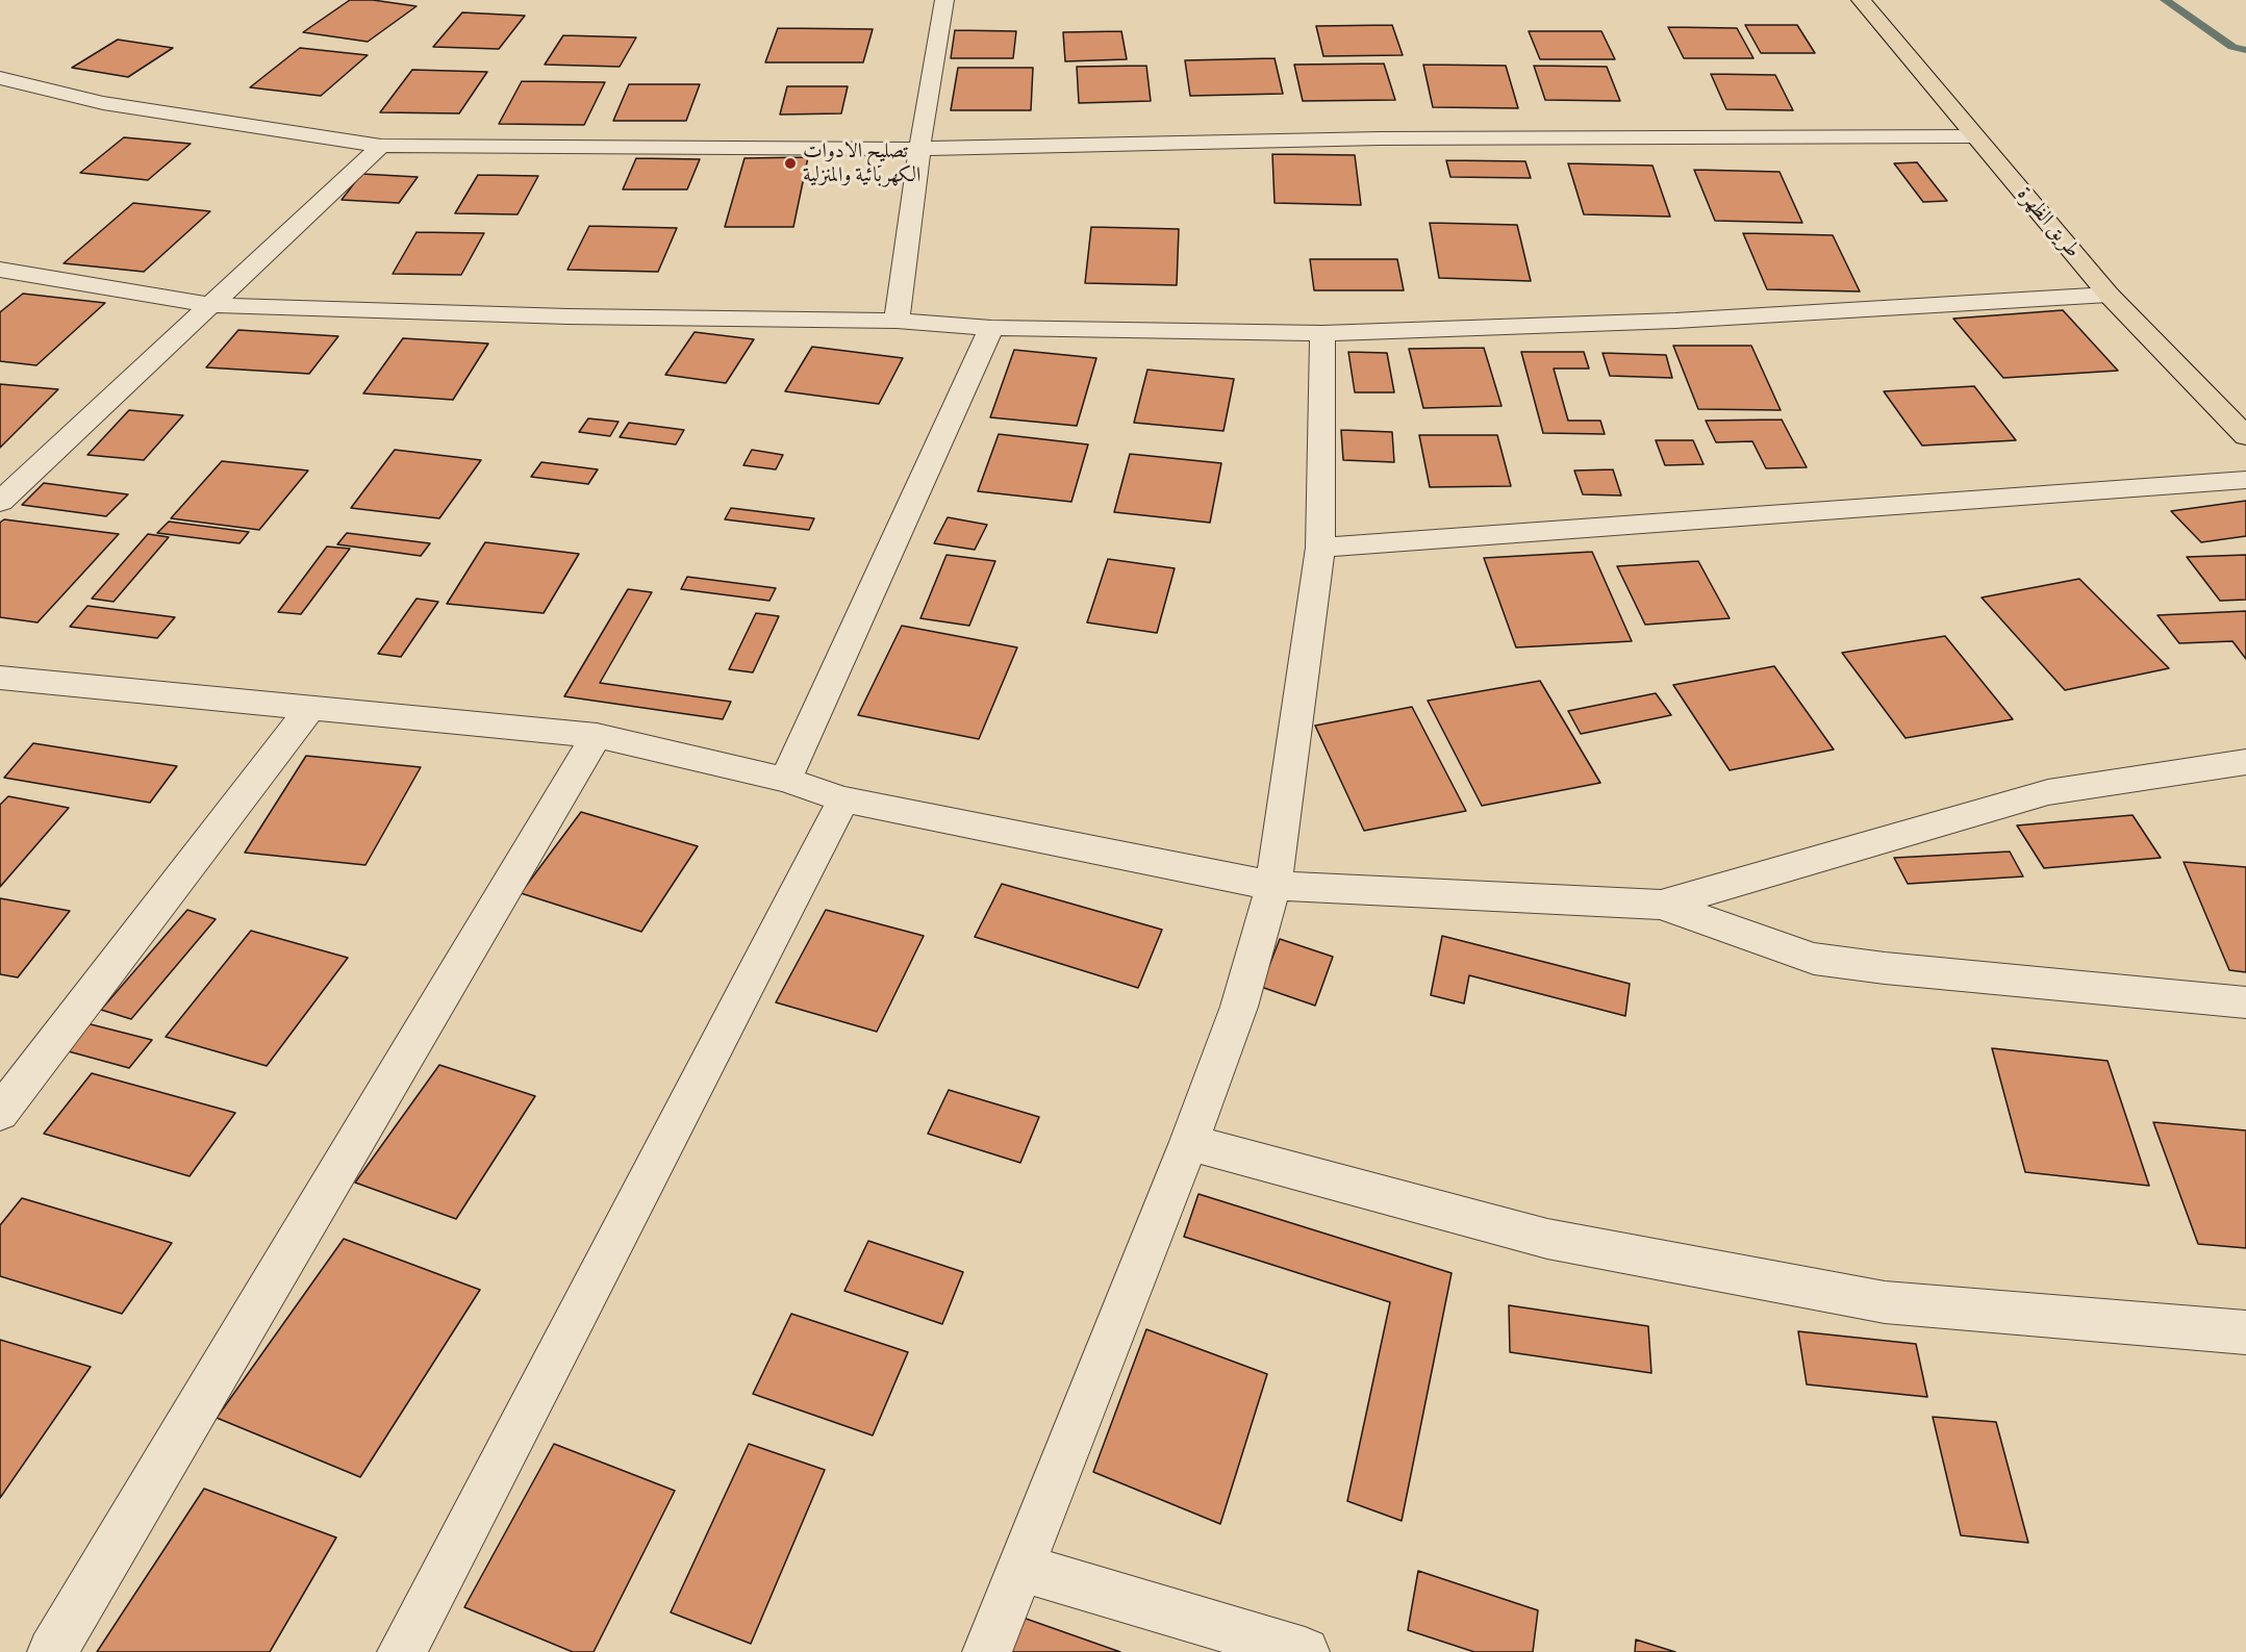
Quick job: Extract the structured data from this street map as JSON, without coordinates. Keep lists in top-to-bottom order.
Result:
{
  "streets": {
    "main road": ["طريق الظهرة"]
  },
  "places": ["تصليح الادوات الكهربائية والمنزلية"]
}
